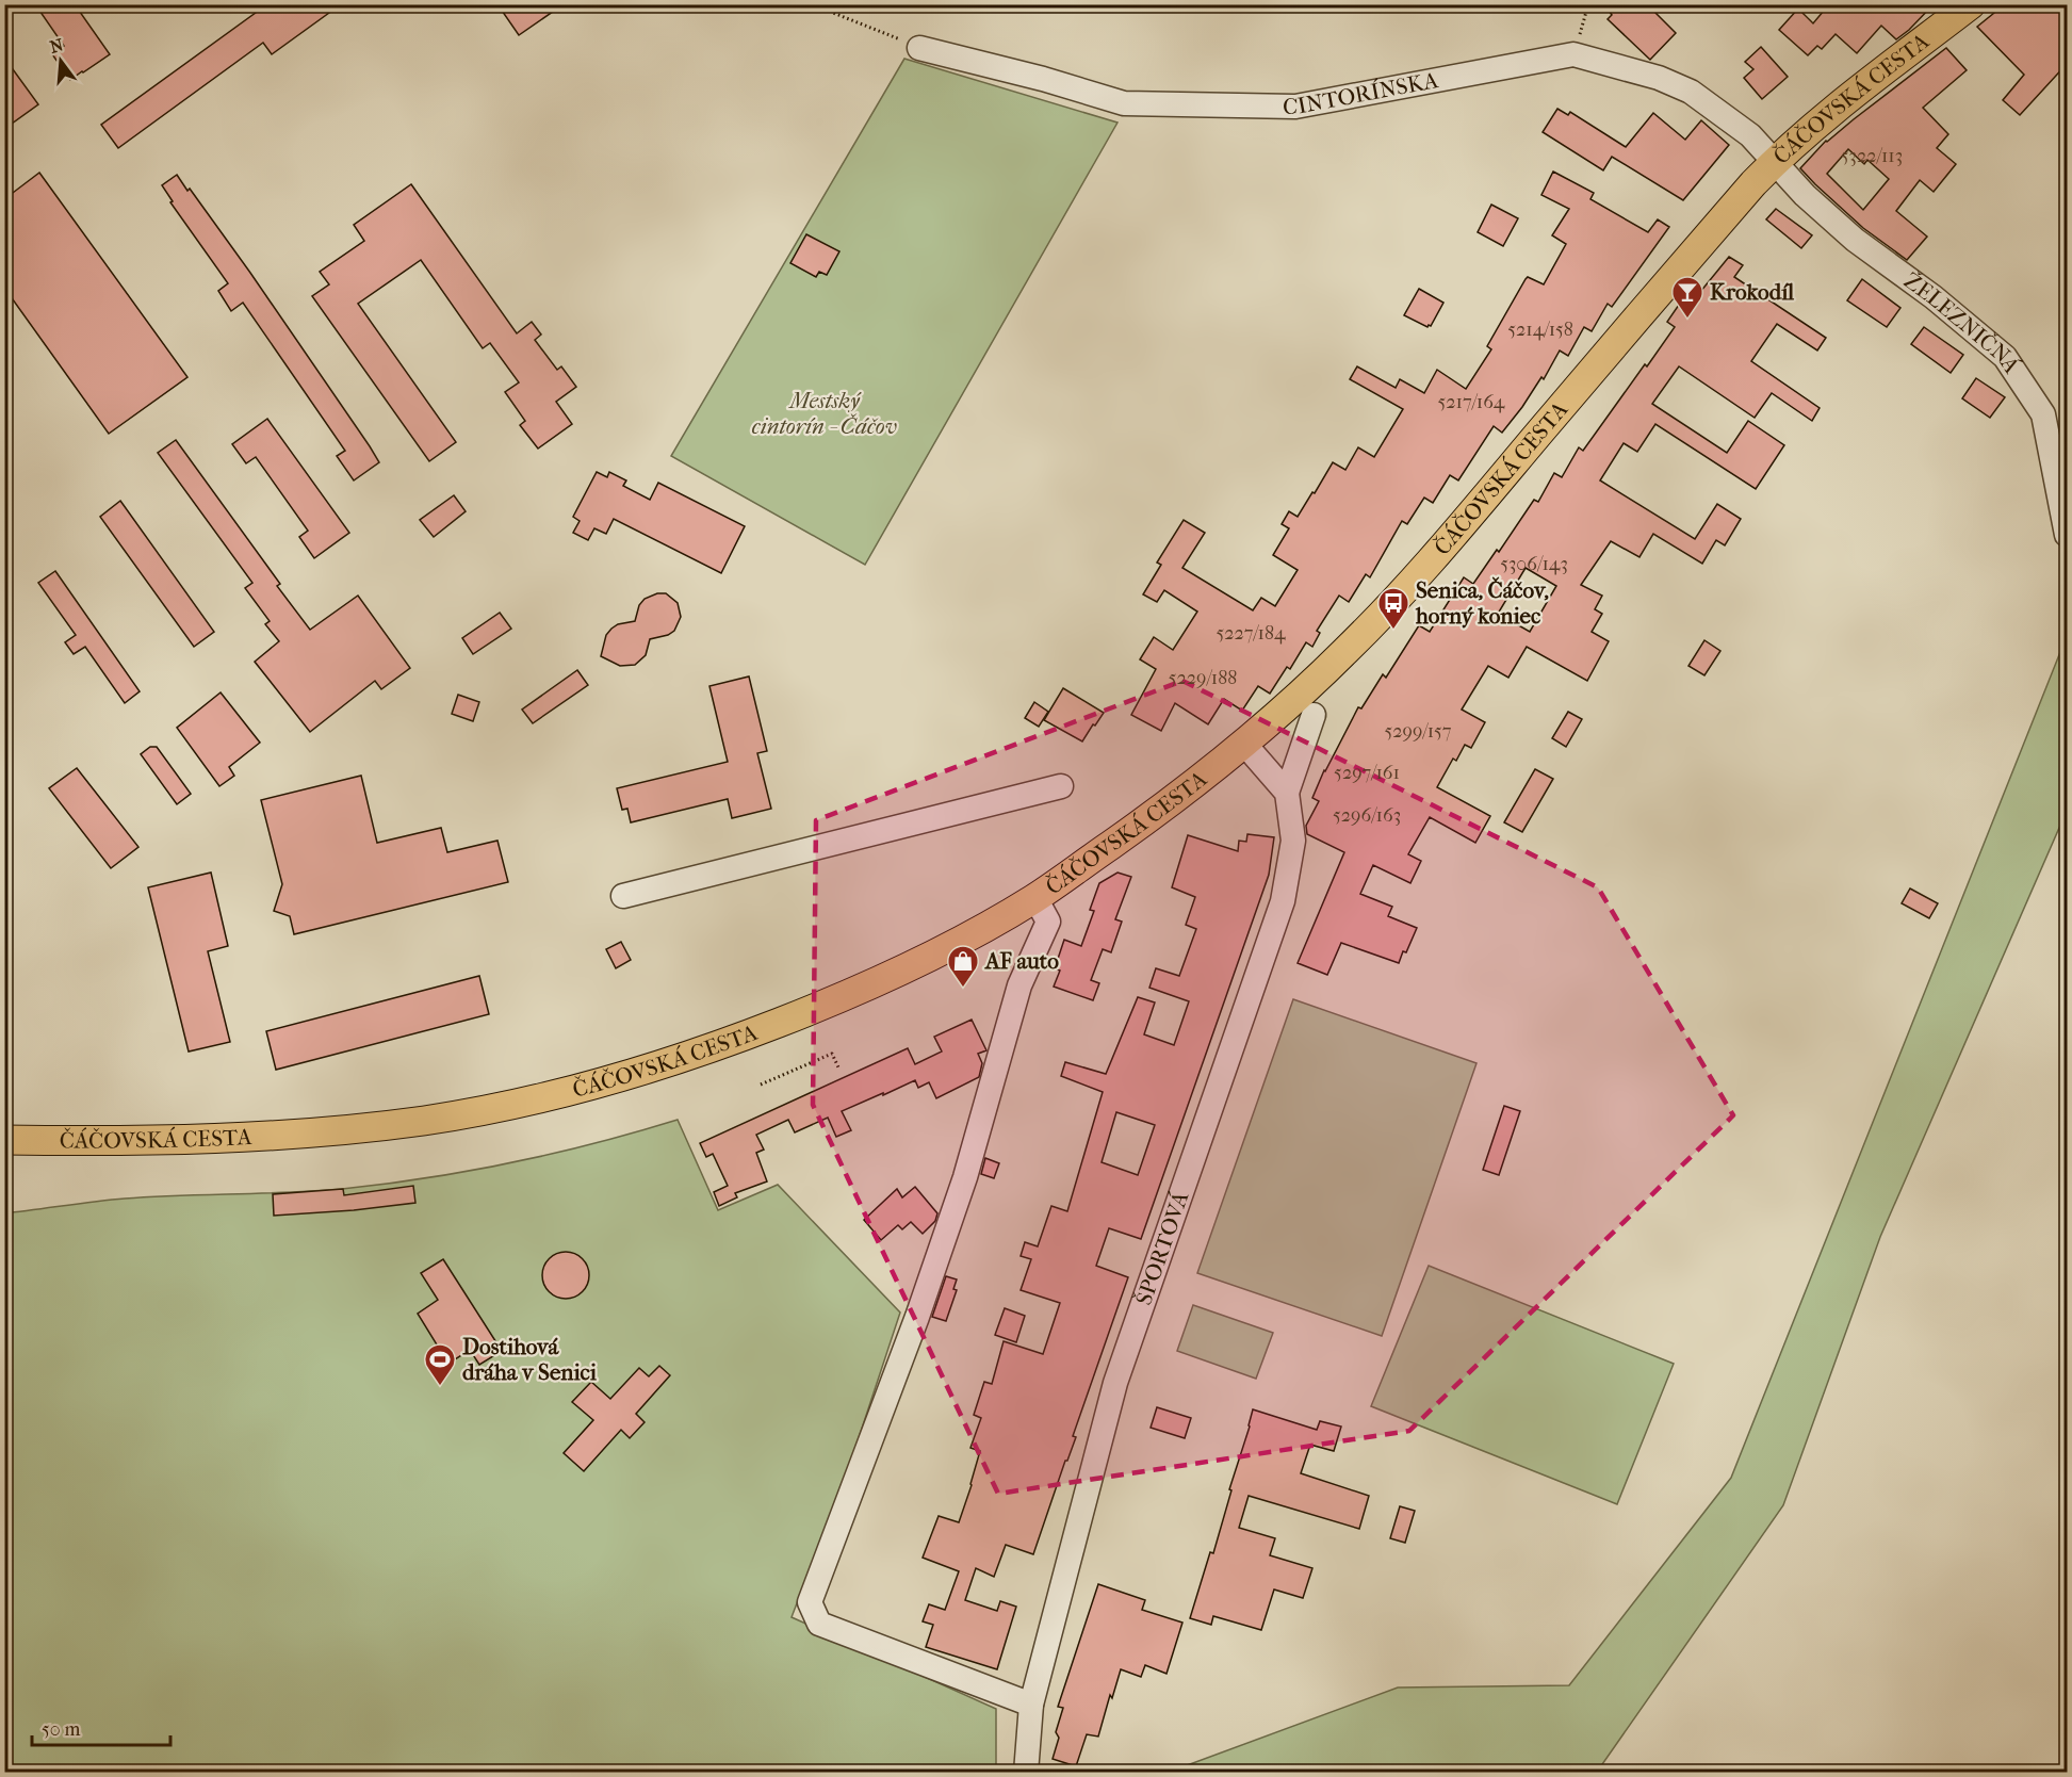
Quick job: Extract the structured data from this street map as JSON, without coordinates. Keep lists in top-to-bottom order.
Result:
{
  "streets": {
    "main road": ["ČÁČOVSKÁ CESTA"],
    "street": ["CINTORÍNSKA", "ŽELEZNIČNÁ", "ŠPORTOVÁ"]
  },
  "crossings": [
    ["CINTORÍNSKA", "ČÁČOVSKÁ CESTA"],
    ["CINTORÍNSKA", "ŽELEZNIČNÁ"],
    ["ČÁČOVSKÁ CESTA", "ŽELEZNIČNÁ"]
  ],
  "parks": ["Mestský cintorín - Čáčov"],
  "places": {
    "bar": ["Krokodíl"],
    "bus stop": ["Senica, Čáčov, horný koniec"],
    "shop": ["AF auto"],
    "sports": ["Dostihová dráha v Senici"]
  },
  "house_numbers": [
    "5322/113",
    "5214/158",
    "5217/164",
    "5306/143",
    "5227/184",
    "5229/188",
    "5299/157",
    "5297/161",
    "5296/163"
  ],
  "scale_bar": "50 m",
  "north": "top"
}
